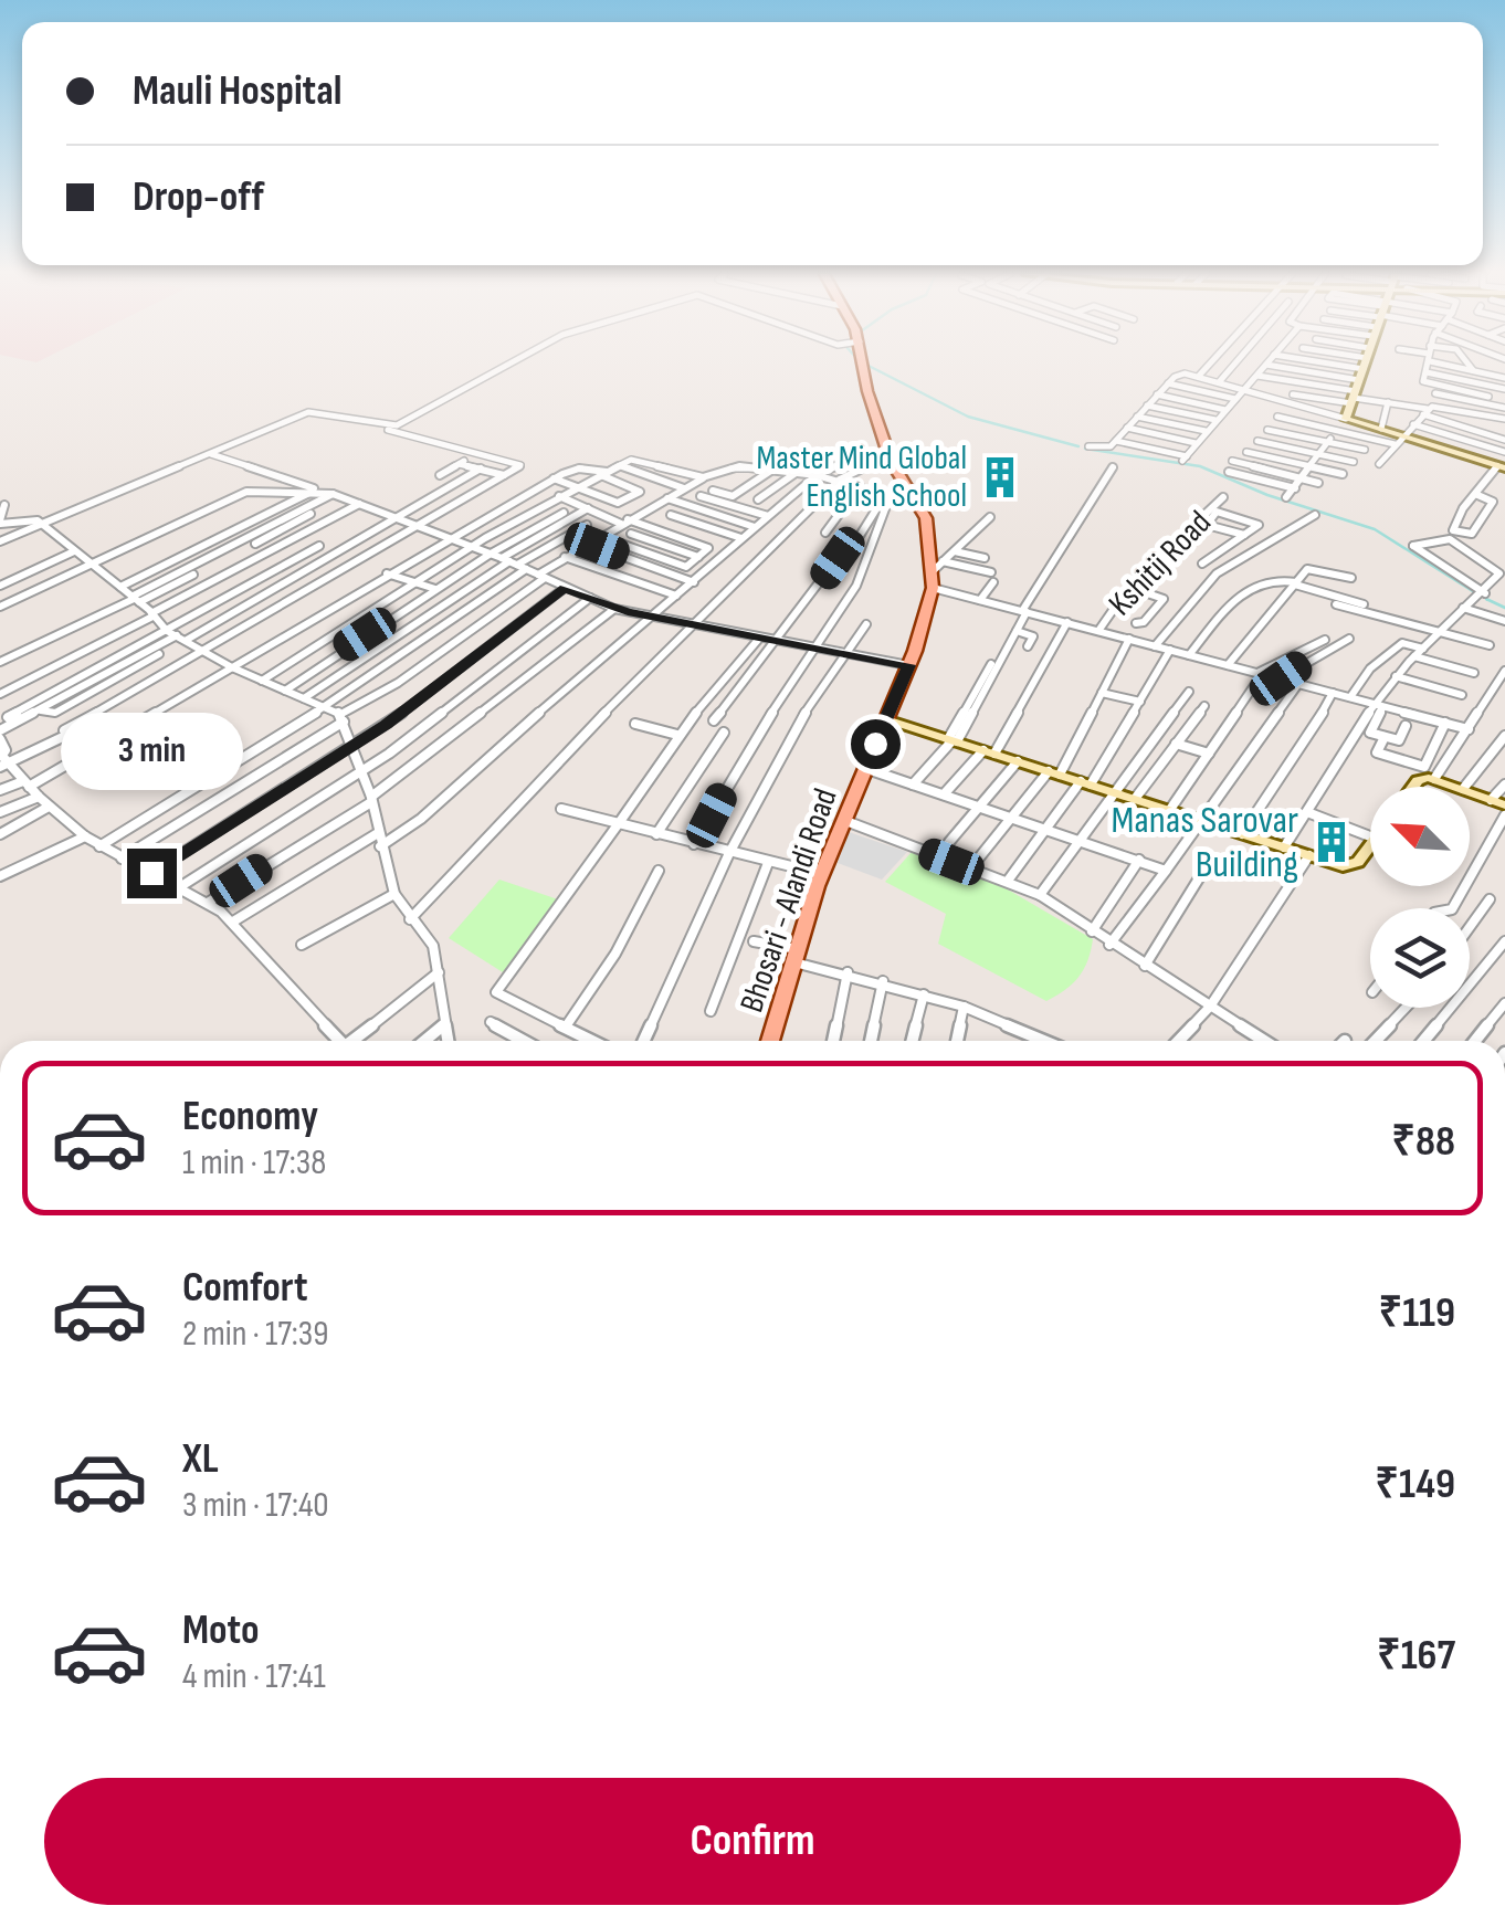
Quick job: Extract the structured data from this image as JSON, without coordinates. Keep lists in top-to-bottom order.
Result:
{
  "streets": {
    "main road": ["Bhosari - Alandi Road"],
    "street": ["Kshitij Road"]
  },
  "places": {
    "building": ["Master Mind Global English School", "Manas Sarovar Building"]
  },
  "north": "top left",
  "page": {
    "banner": ["Mauli Hospital", "Drop-off"],
    "bubble": "3 min",
    "list": [
      {
        "name": "Economy",
        "note": "1 min · 17:38",
        "value": "₹88"
      },
      {
        "name": "Comfort",
        "note": "2 min · 17:39",
        "value": "₹119"
      },
      {
        "name": "XL",
        "note": "3 min · 17:40",
        "value": "₹149"
      },
      {
        "name": "Moto",
        "note": "4 min · 17:41",
        "value": "₹167"
      }
    ],
    "buttons": "Confirm"
  }
}
